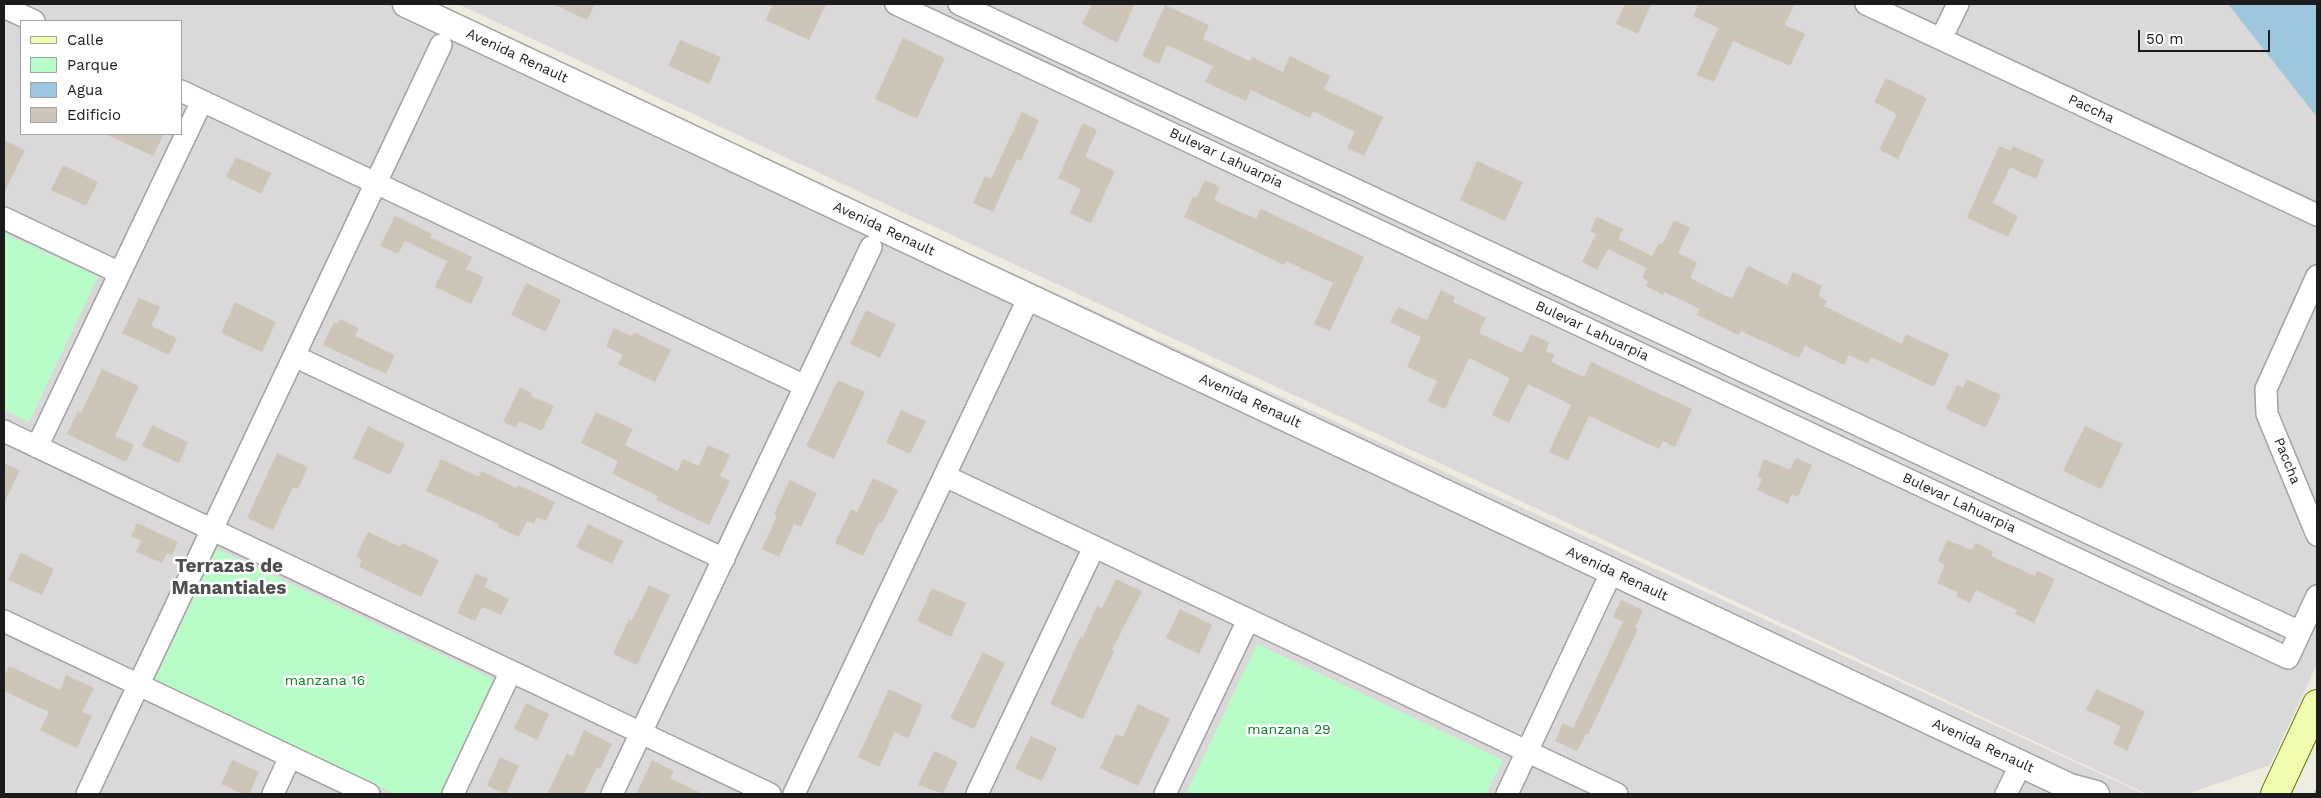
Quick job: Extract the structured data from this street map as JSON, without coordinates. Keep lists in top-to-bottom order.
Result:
{
  "streets": {
    "street": ["Avenida Renault", "Paccha", "Bulevar Lahuarpia"]
  },
  "districts": ["Terrazas de Manantiales"],
  "parks": ["manzana 16", "manzana 29"],
  "legend": [
    "Calle",
    "Parque",
    "Agua",
    "Edificio"
  ],
  "scale_bar": "50 m"
}
